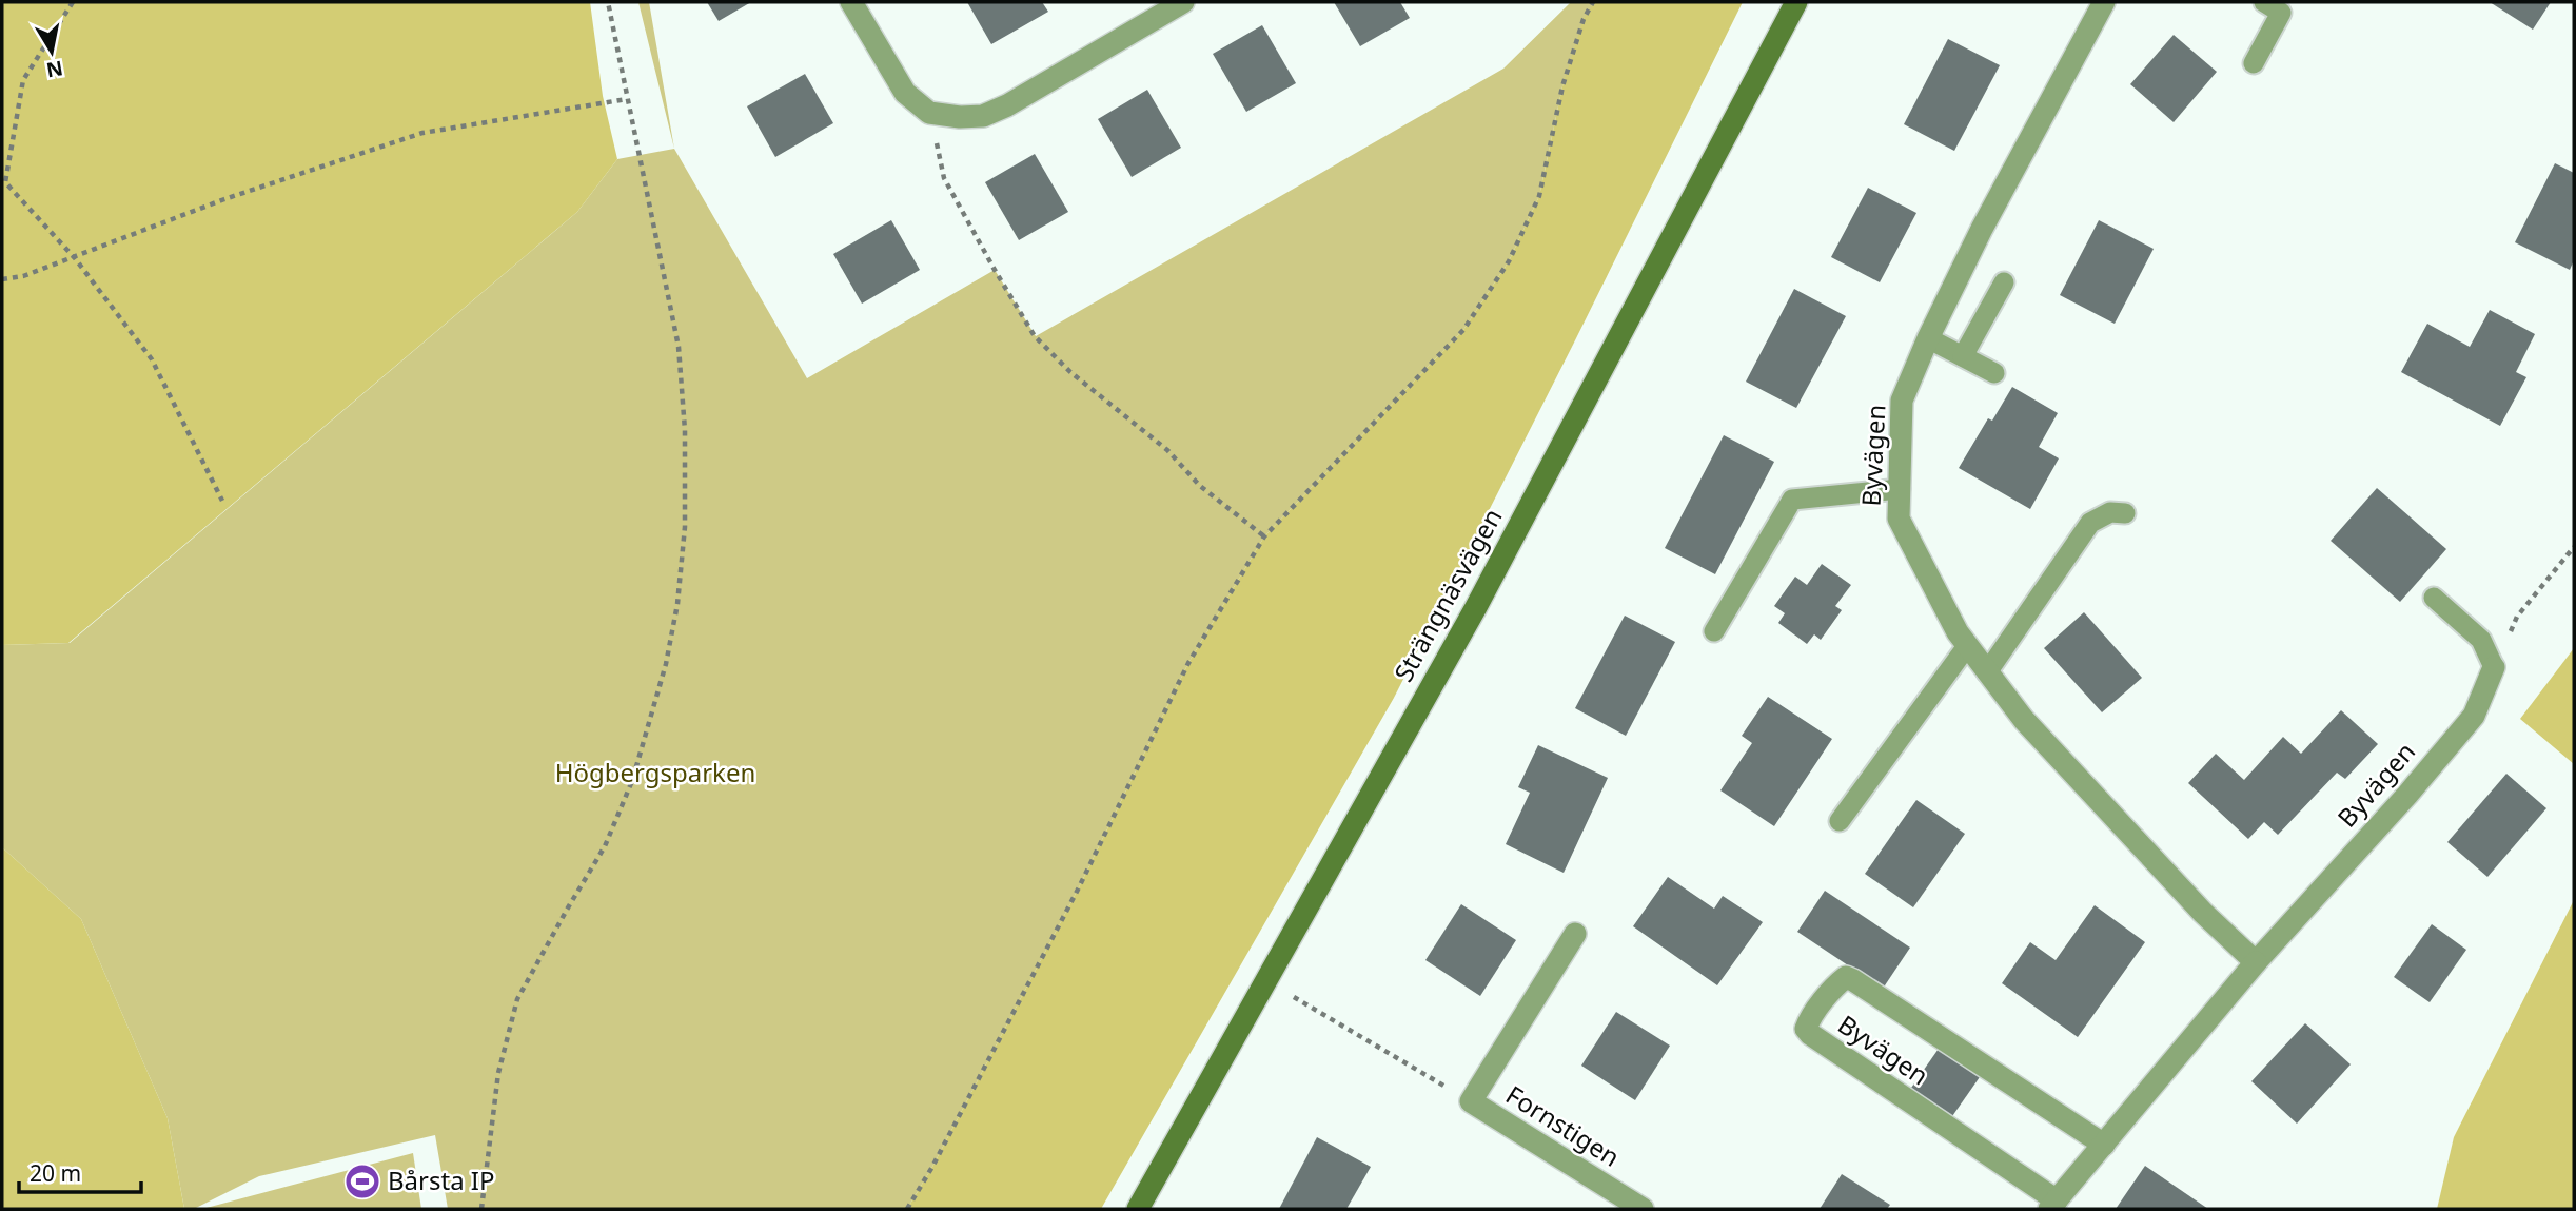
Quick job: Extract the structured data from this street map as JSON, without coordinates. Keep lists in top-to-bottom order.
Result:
{
  "streets": {
    "main road": ["Strängnäsvägen"],
    "street": ["Byvägen", "Fornstigen"]
  },
  "parks": ["Högbergsparken"],
  "places": {
    "sports": ["Bårsta IP"]
  },
  "scale_bar": "20 m",
  "north": "bottom"
}
